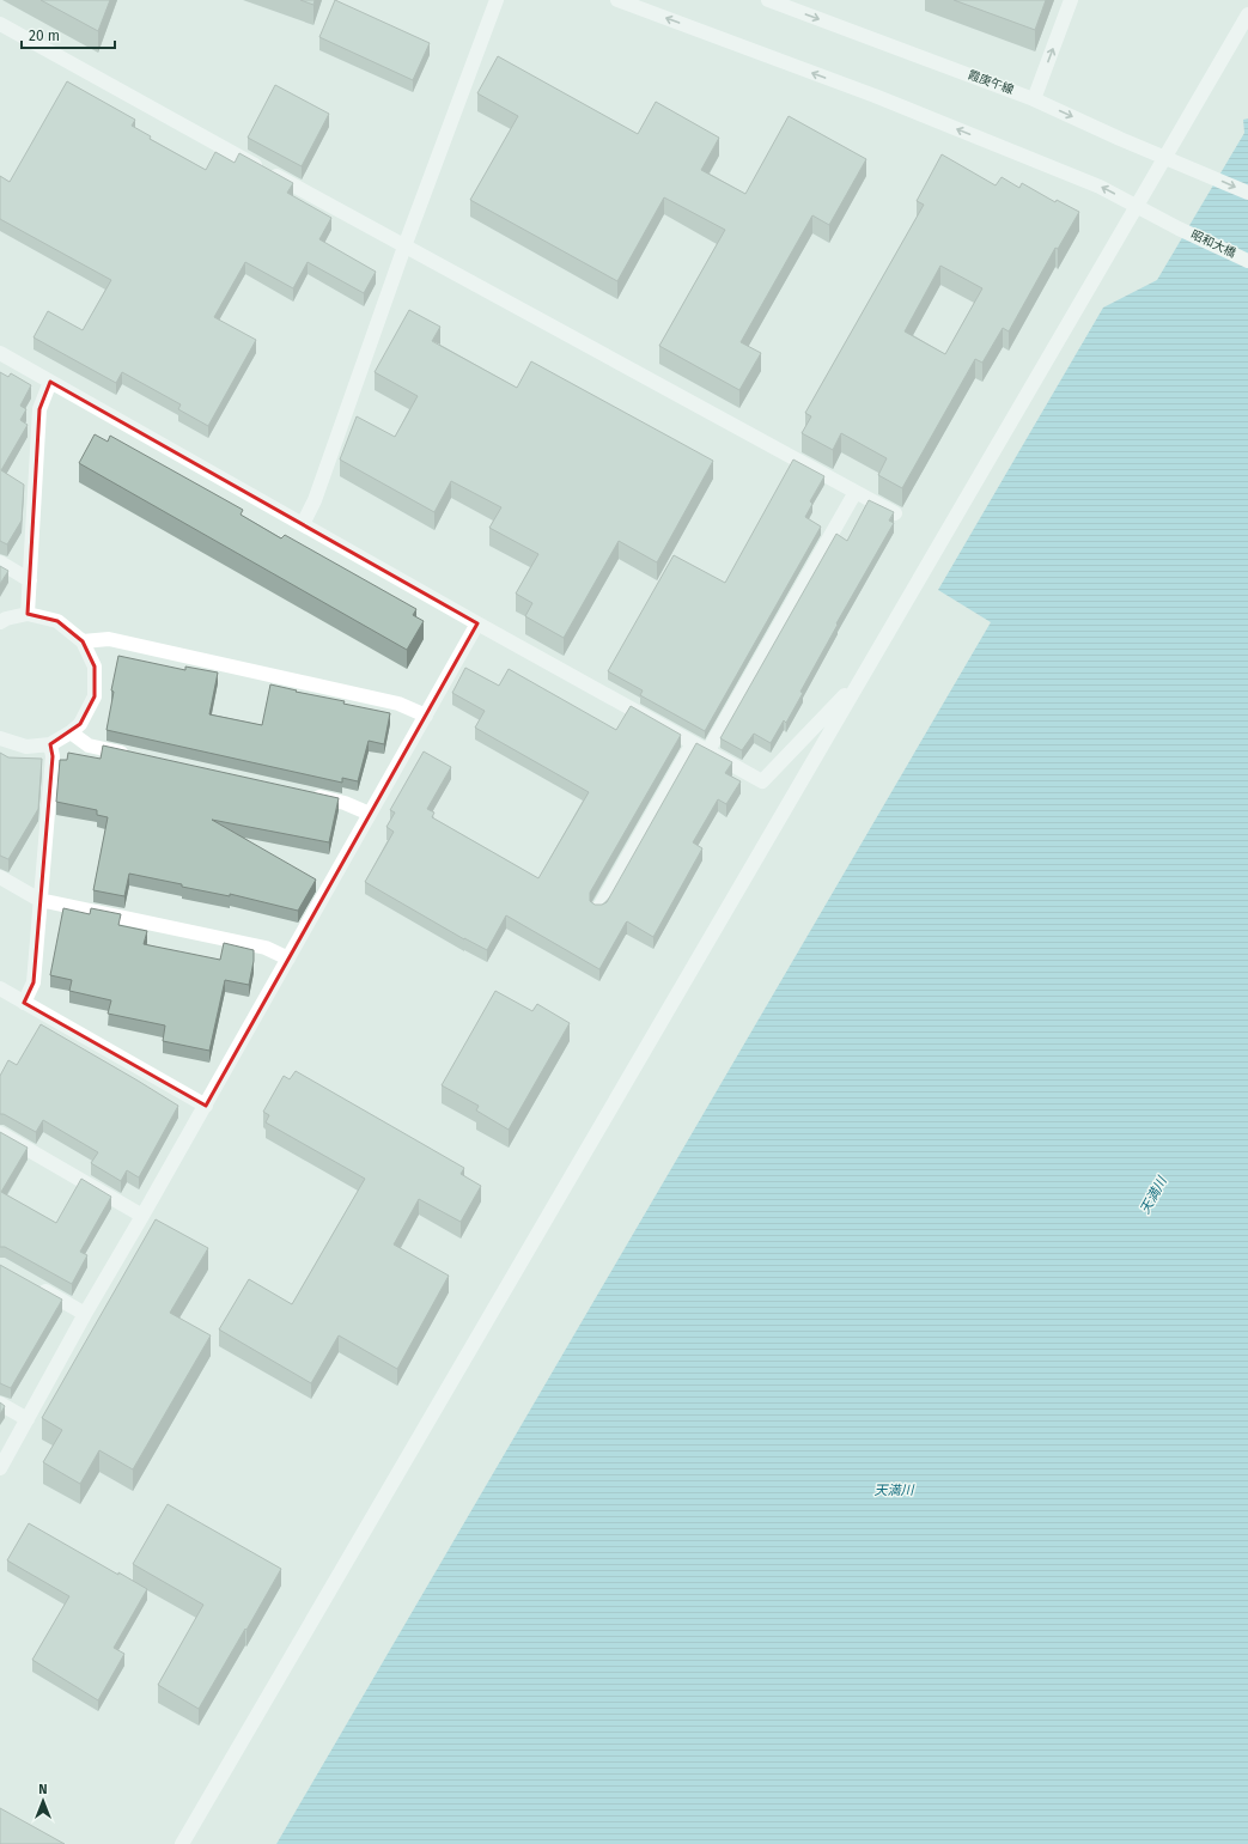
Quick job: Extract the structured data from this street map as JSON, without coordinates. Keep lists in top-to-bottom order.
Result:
{
  "streets": {
    "street": ["霞庚午線", "昭和大橋"]
  },
  "one_way": ["霞庚午線", "昭和大橋"],
  "water": ["天満川"],
  "scale_bar": "20 m",
  "north": "top"
}
